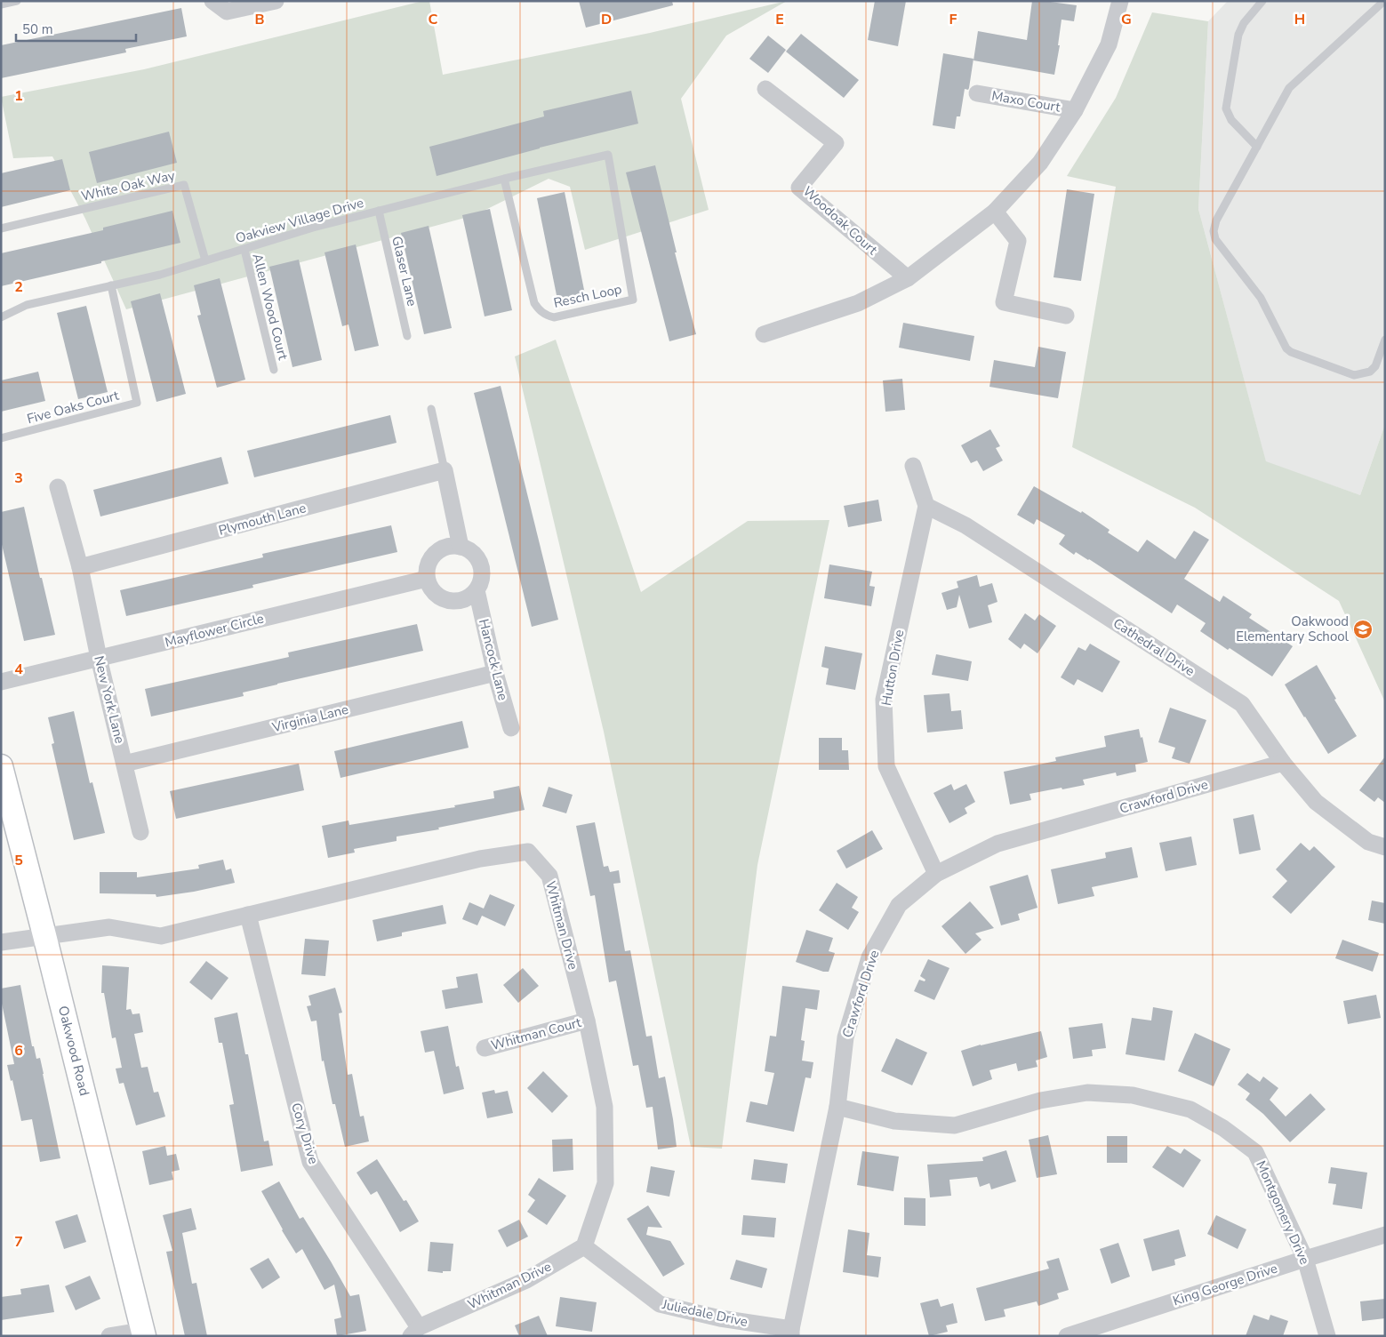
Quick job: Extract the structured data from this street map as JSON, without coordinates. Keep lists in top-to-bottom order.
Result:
{
  "streets": {
    "street": [
      "Maxo Court",
      "Woodoak Court",
      "Plymouth Lane",
      "Mayflower Circle",
      "Cathedral Drive",
      "Hancock Lane",
      "Hutton Drive",
      "New York Lane",
      "Virginia Lane",
      "Crawford Drive",
      "Whitman Drive",
      "Whitman Court",
      "Oakwood Road",
      "Cory Drive",
      "Montgomery Drive",
      "King George Drive",
      "Juliedale Drive"
    ],
    "lane": [
      "White Oak Way",
      "Oakview Village Drive",
      "Glaser Lane",
      "Resch Loop",
      "Allen Wood Court",
      "Five Oaks Court"
    ]
  },
  "crossings": [
    ["White Oak Way", "Oakview Village Drive"],
    ["Oakview Village Drive", "Glaser Lane"],
    ["Oakview Village Drive", "Resch Loop"],
    ["Oakview Village Drive", "Allen Wood Court"],
    ["Oakview Village Drive", "Five Oaks Court"],
    ["Plymouth Lane", "New York Lane"],
    ["Mayflower Circle", "Hancock Lane"],
    ["Mayflower Circle", "New York Lane"],
    ["Cathedral Drive", "Hutton Drive"],
    ["Cathedral Drive", "Crawford Drive"],
    ["Hancock Lane", "Virginia Lane"],
    ["Hutton Drive", "Crawford Drive"],
    ["New York Lane", "Virginia Lane"],
    ["Crawford Drive", "Montgomery Drive"],
    ["Crawford Drive", "Juliedale Drive"],
    ["Whitman Drive", "Whitman Court"],
    ["Whitman Drive", "Oakwood Road"],
    ["Whitman Drive", "Cory Drive"],
    ["Whitman Drive", "Juliedale Drive"],
    ["Montgomery Drive", "King George Drive"]
  ],
  "places": {
    "school or university": ["Oakwood Elementary School"]
  },
  "scale_bar": "50 m",
  "grid": {
    "columns": [
      "B",
      "C",
      "D",
      "E",
      "F",
      "G",
      "H"
    ],
    "rows": [
      "1",
      "2",
      "3",
      "4",
      "5",
      "6",
      "7"
    ]
  }
}
